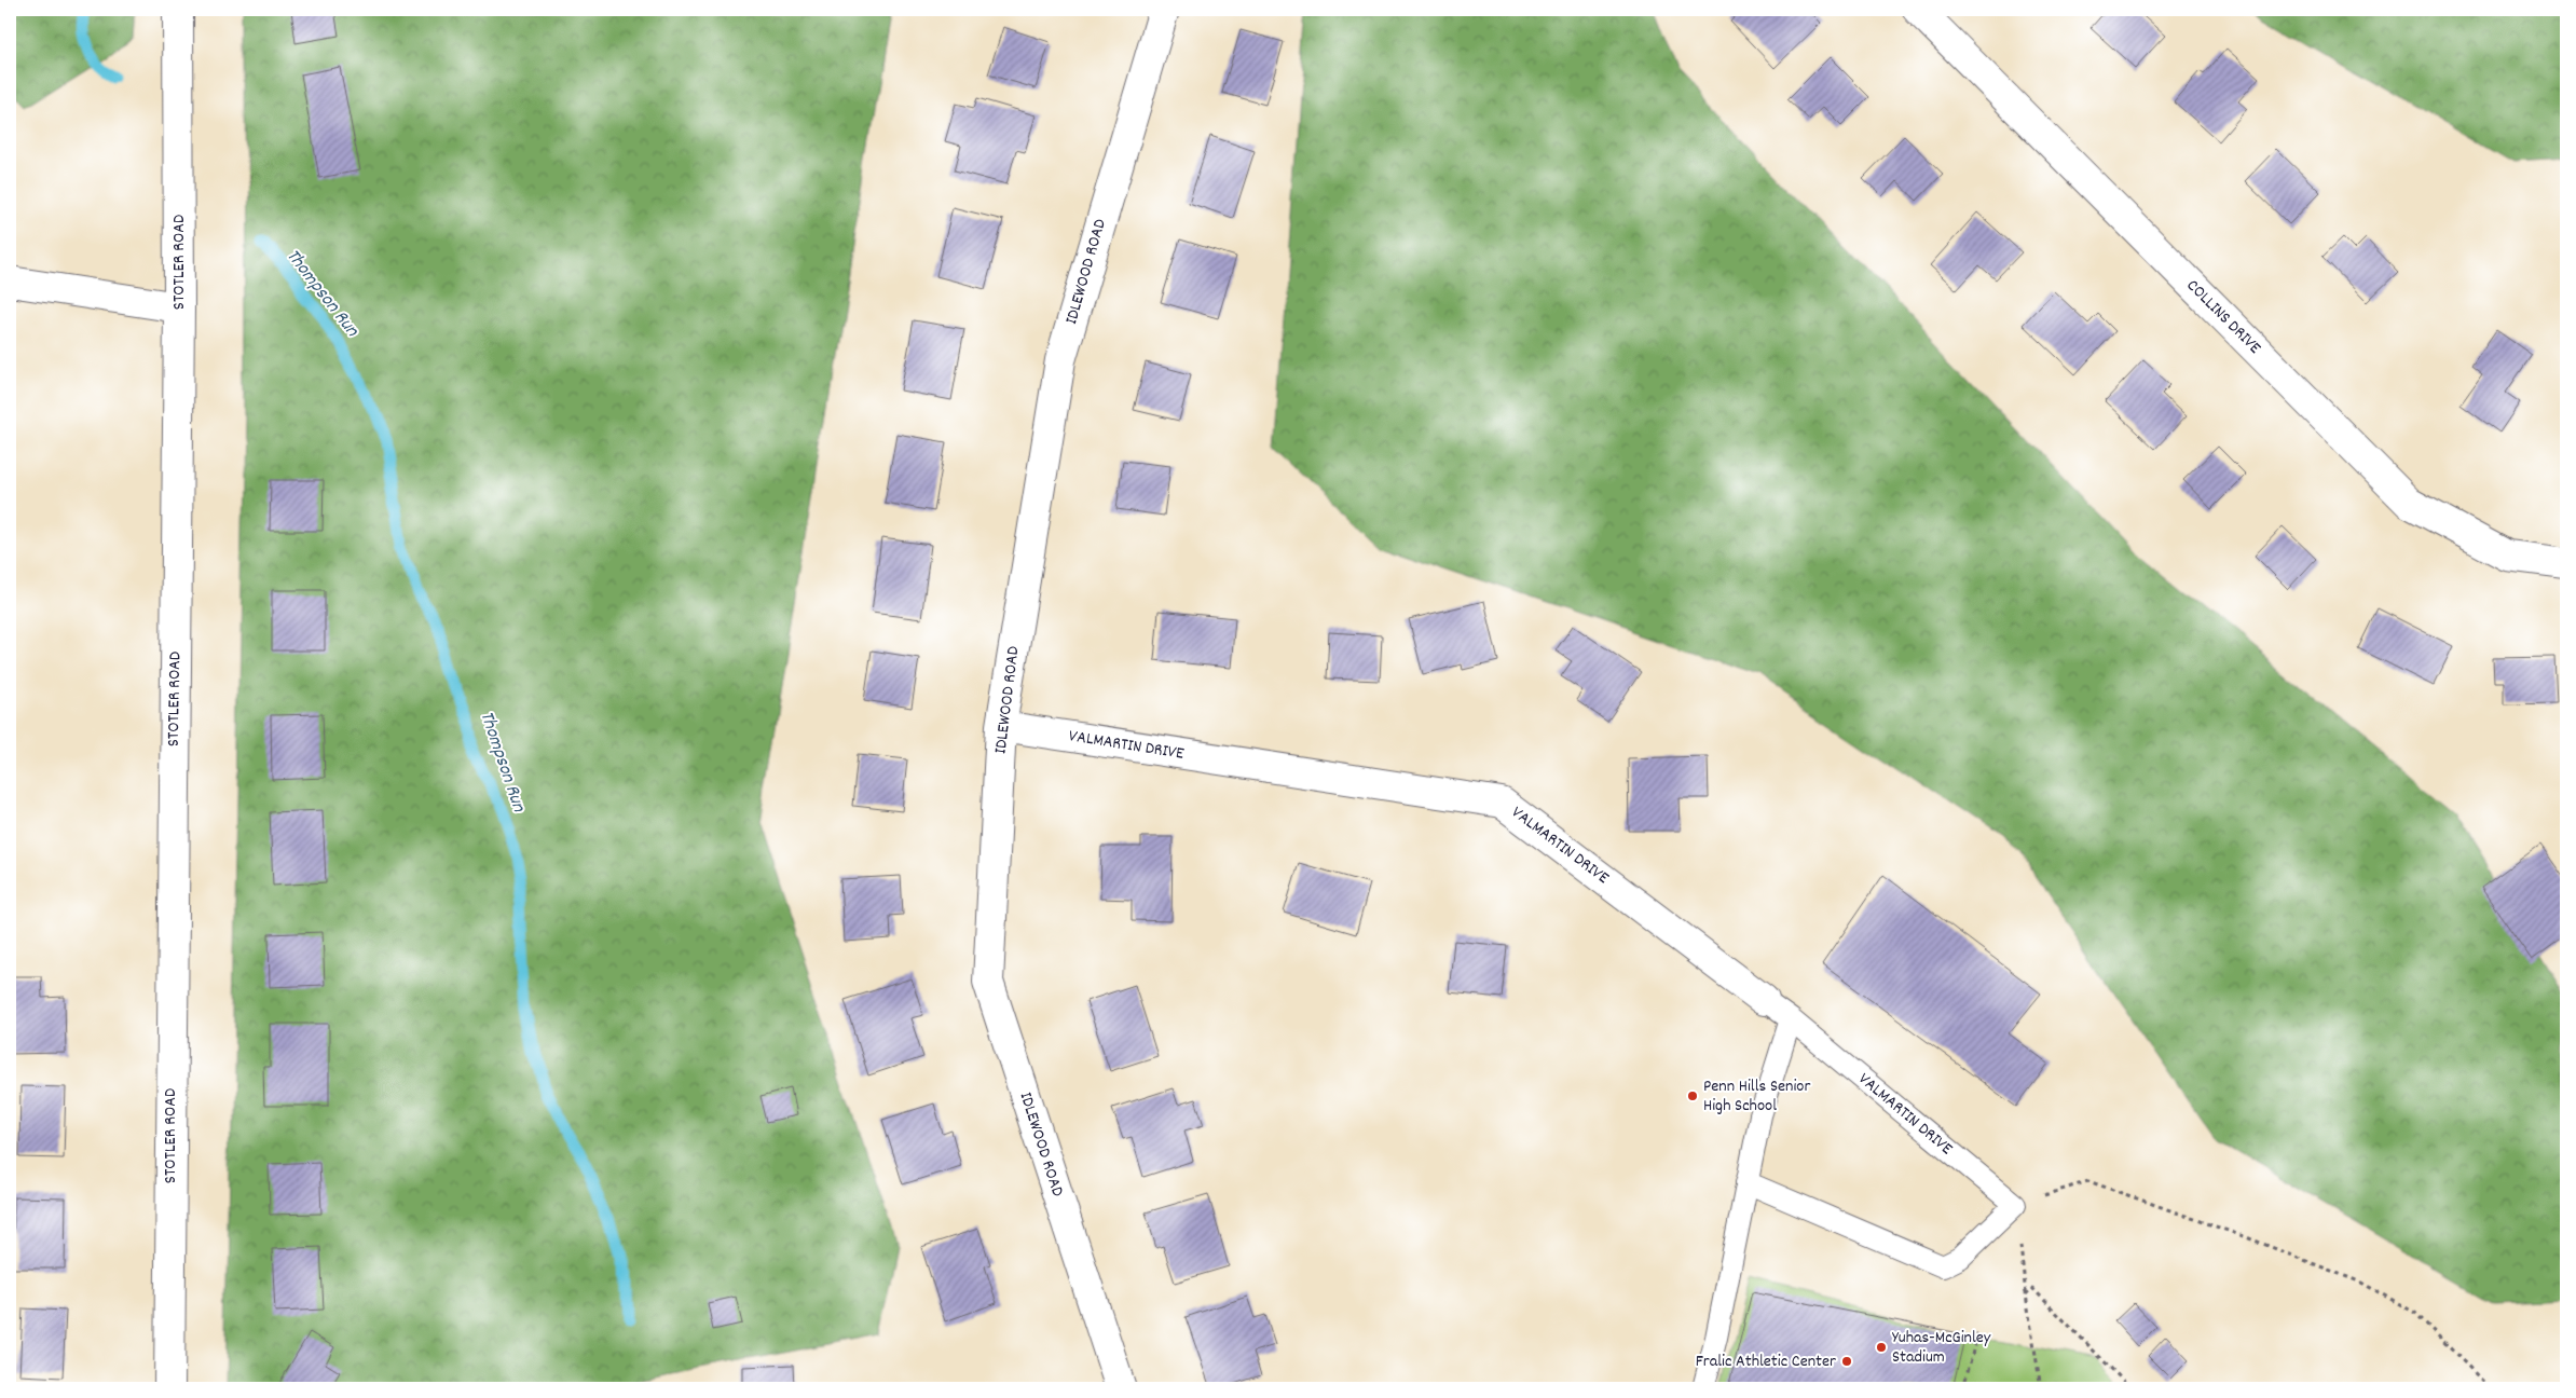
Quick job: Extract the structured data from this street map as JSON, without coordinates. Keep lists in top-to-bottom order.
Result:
{
  "streets": {
    "street": [
      "STOTLER ROAD",
      "IDLEWOOD ROAD",
      "COLLINS DRIVE",
      "VALMARTIN DRIVE"
    ]
  },
  "crossings": [
    ["IDLEWOOD ROAD", "VALMARTIN DRIVE"]
  ],
  "water": ["Thompson Run"],
  "places": ["Penn Hills Senior High School", "Yuhas-McGinley Stadium", "Fralic Athletic Center"]
}
